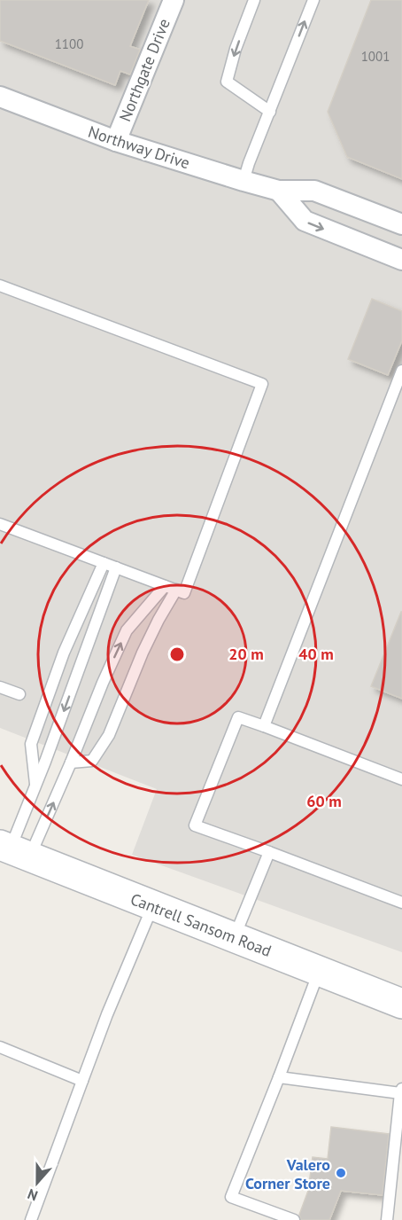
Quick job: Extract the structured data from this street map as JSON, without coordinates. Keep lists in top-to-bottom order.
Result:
{
  "streets": {
    "main road": ["Cantrell Sansom Road"],
    "street": ["Northgate Drive", "Northway Drive"]
  },
  "crossings": [
    ["Northgate Drive", "Northway Drive"]
  ],
  "places": ["Valero Corner Store"],
  "house_numbers": ["1100", "1001"],
  "north": "bottom",
  "rings": ["20 m", "40 m", "60 m"]
}
